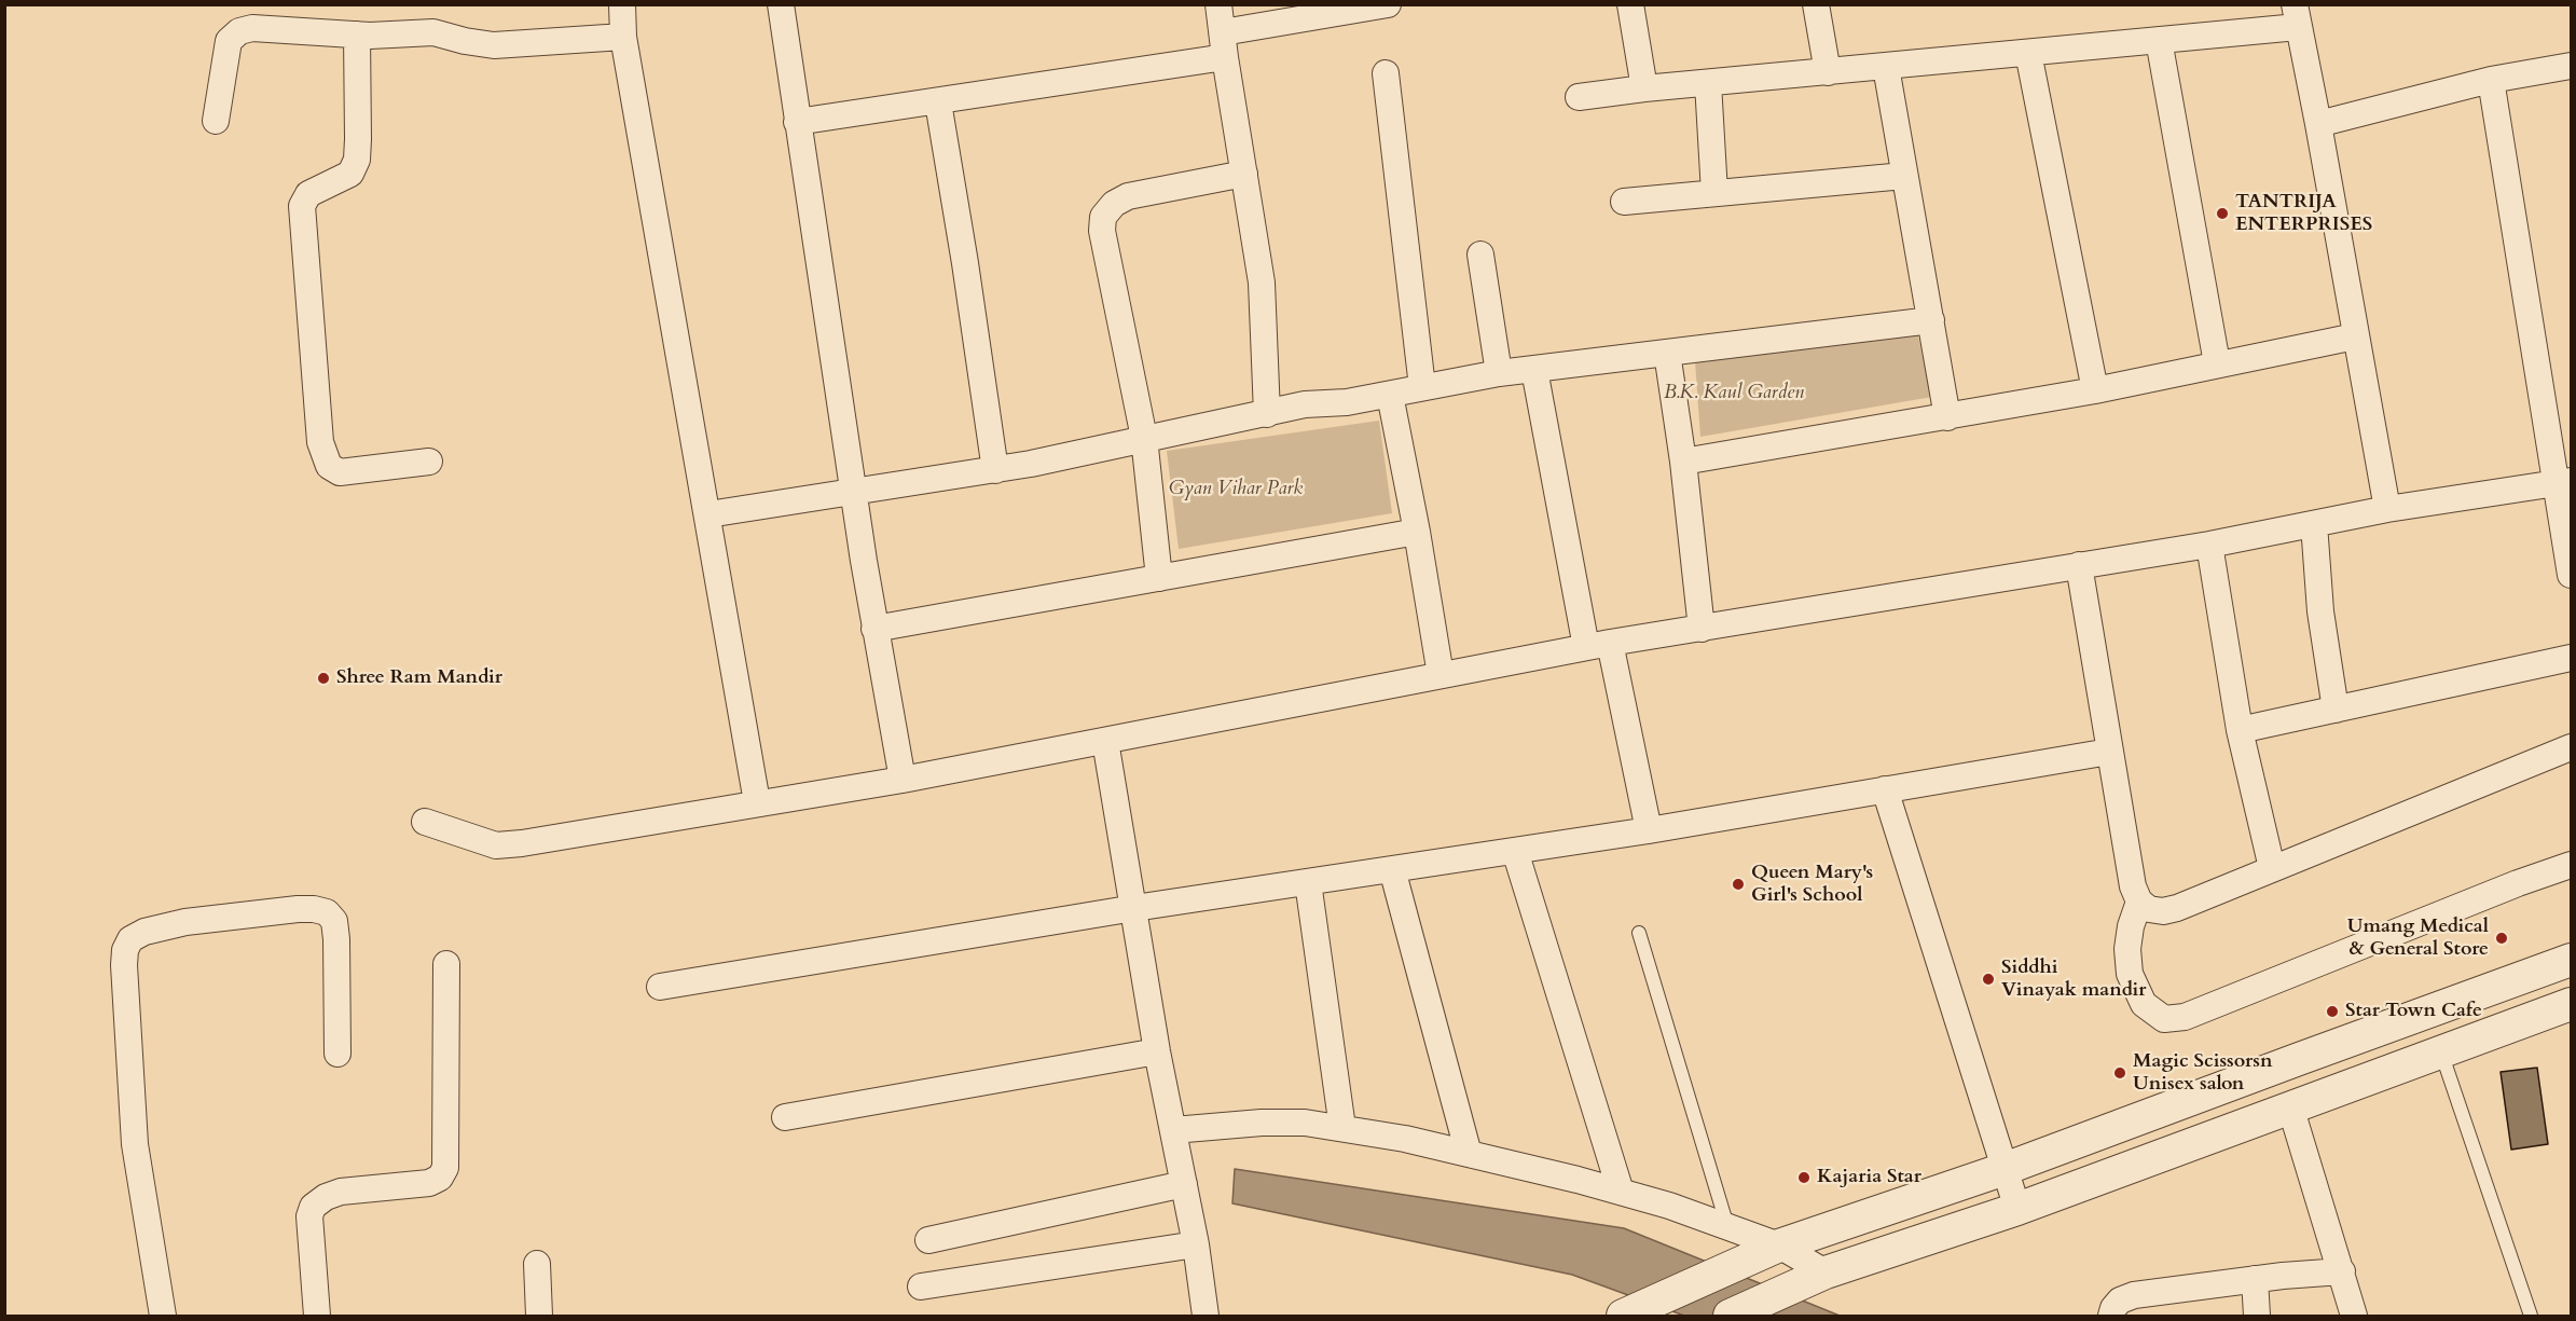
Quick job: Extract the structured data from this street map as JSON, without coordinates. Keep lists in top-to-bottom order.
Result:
{
  "parks": ["B.K. Kaul Garden", "Gyan Vihar Park"],
  "places": [
    "TANTRIJA ENTERPRISES",
    "Shree Ram Mandir",
    "Queen Mary's Girl's School",
    "Umang Medical & General Store",
    "Siddhi Vinayak mandir",
    "Star Town Cafe",
    "Magic Scissorsn Unisex salon",
    "Kajaria Star"
  ]
}
